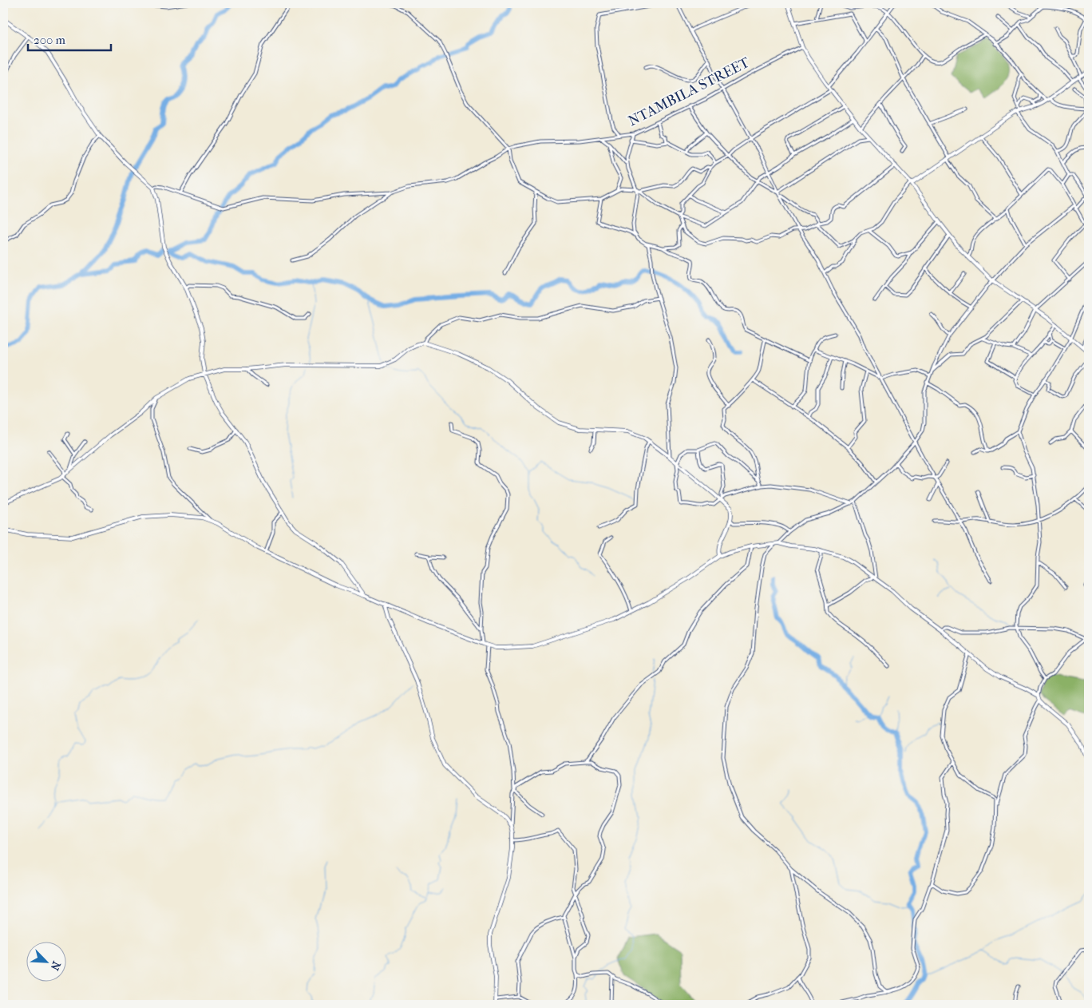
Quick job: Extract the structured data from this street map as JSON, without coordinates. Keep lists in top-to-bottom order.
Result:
{
  "streets": {
    "street": ["NTAMBILA STREET"]
  },
  "scale_bar": "200 m",
  "north": "bottom right"
}
